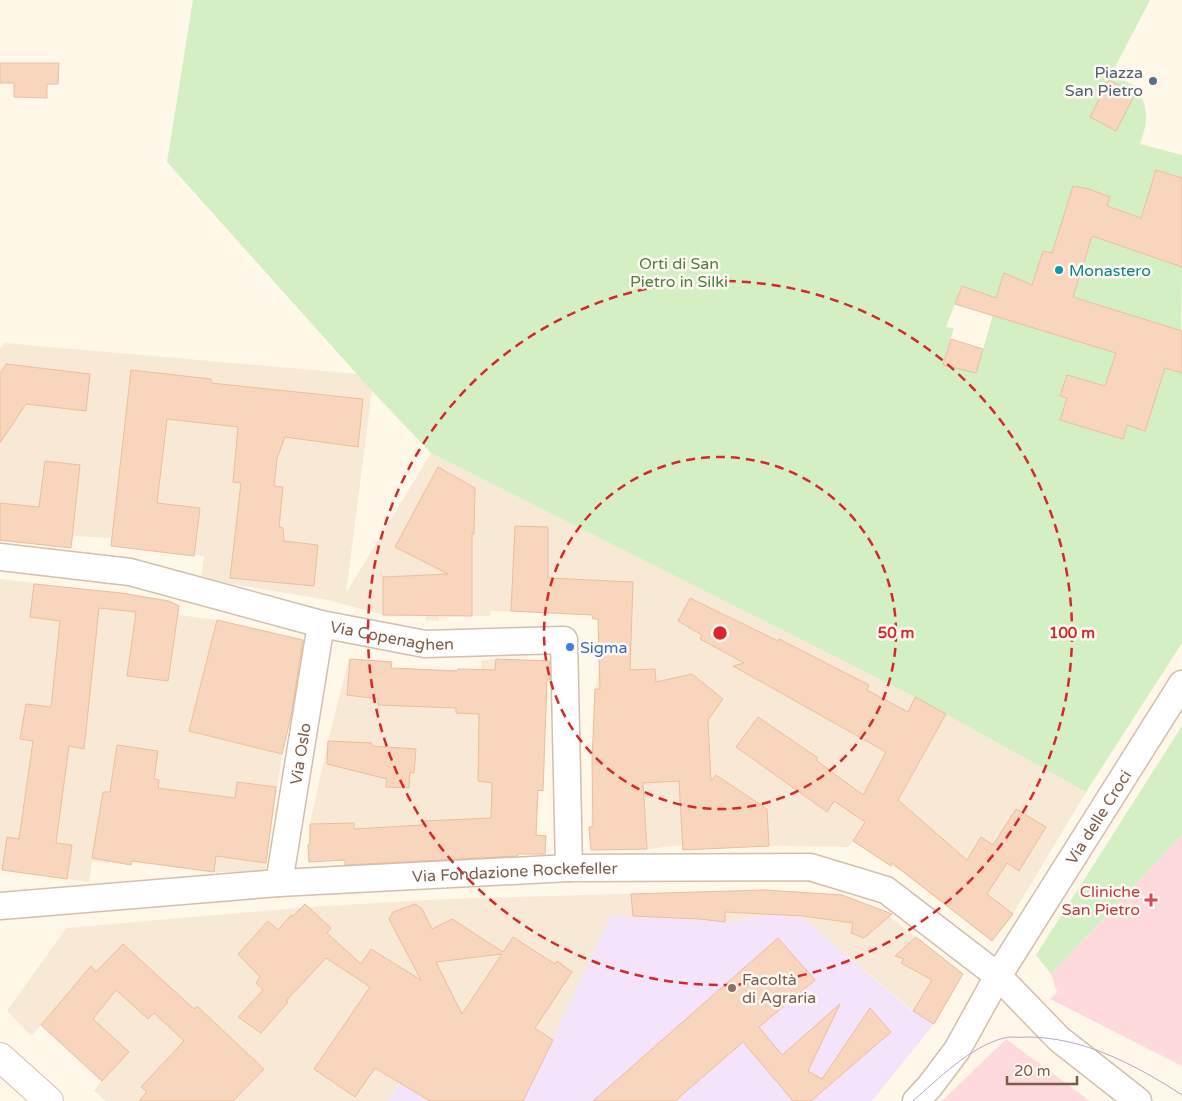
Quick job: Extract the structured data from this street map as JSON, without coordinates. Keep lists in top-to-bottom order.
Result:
{
  "streets": {
    "street": [
      "Via Copenaghen",
      "Via Oslo",
      "Via delle Croci",
      "Via Fondazione Rockefeller"
    ]
  },
  "crossings": [
    ["Via Copenaghen", "Via Oslo"],
    ["Via Copenaghen", "Via Fondazione Rockefeller"],
    ["Via Oslo", "Via Fondazione Rockefeller"],
    ["Via delle Croci", "Via Fondazione Rockefeller"]
  ],
  "parks": ["Orti di San Pietro in Silki"],
  "places": {
    "other": [
      "Piazza San Pietro",
      "Monastero",
      "Sigma",
      "Facoltà di Agraria"
    ],
    "health": ["Cliniche San Pietro"]
  },
  "scale_bar": "20 m",
  "rings": ["50 m", "100 m"]
}
